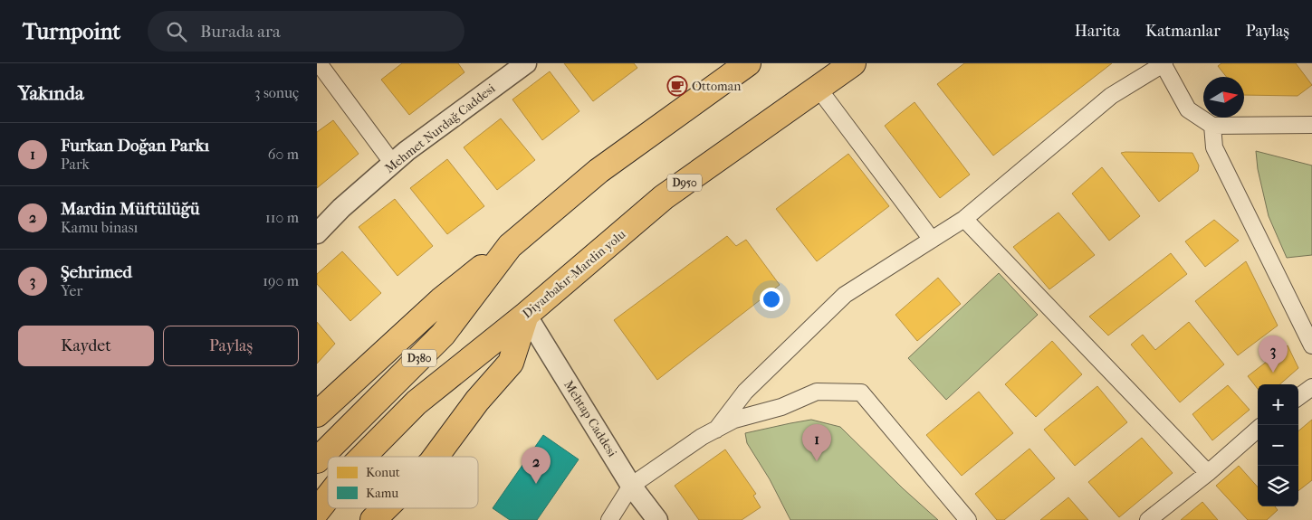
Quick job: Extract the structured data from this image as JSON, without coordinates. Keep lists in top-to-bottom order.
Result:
{
  "streets": {
    "highway": ["D950", "Diyarbakır-Mardin yolu", "D380"],
    "street": ["Mehmet Nurdağ Caddesi", "Mehtap Caddesi"]
  },
  "crossings": [
    ["Diyarbakır-Mardin yolu", "Mehtap Caddesi"]
  ],
  "places": {
    "cafe": ["Ottoman"]
  },
  "legend": ["Konut", "Kamu"],
  "north": "right",
  "page": {
    "header": "Turnpoint",
    "search": "Burada ara",
    "nav": ["Harita", "Katmanlar", "Paylaş"],
    "heading": ["Yakında", "3 sonuç"],
    "list": [
      {
        "mark": "1",
        "name": "Furkan Doğan Parkı",
        "note": "Park",
        "value": "60 m"
      },
      {
        "mark": "2",
        "name": "Mardin Müftülüğü",
        "note": "Kamu binası",
        "value": "110 m"
      },
      {
        "mark": "3",
        "name": "Şehrimed",
        "note": "Yer",
        "value": "190 m"
      }
    ],
    "buttons": ["Kaydet", "Paylaş"],
    "pins": ["3", "1", "2"],
    "map_buttons": ["+", "−"]
  }
}
